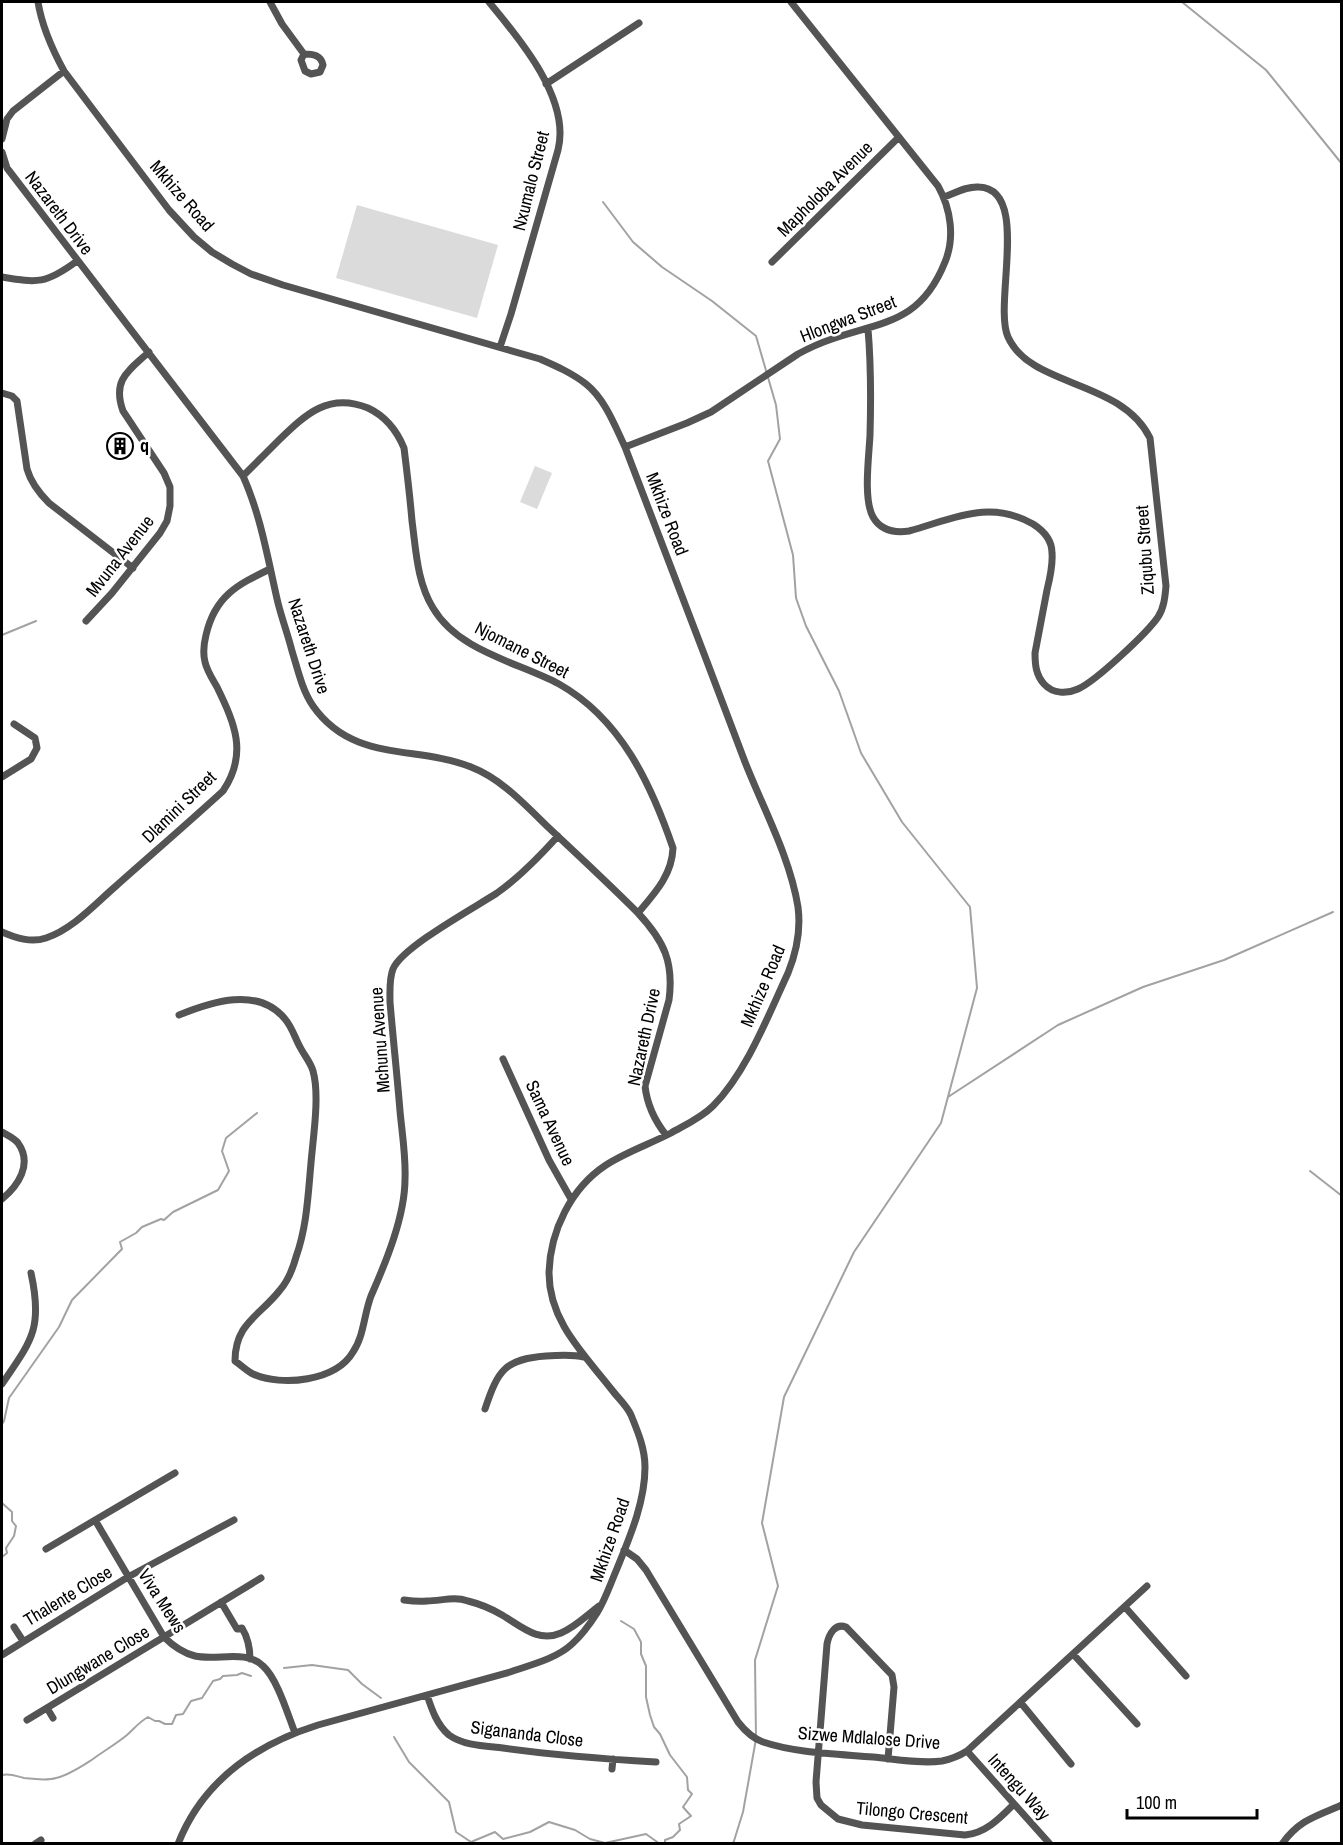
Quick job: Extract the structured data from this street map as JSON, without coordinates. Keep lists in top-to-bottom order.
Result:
{
  "streets": {
    "street": [
      "Nxumalo Street",
      "Mapholoba Avenue",
      "Mkhize Road",
      "Nazareth Drive",
      "Hlongwa Street",
      "Ziqubu Street",
      "Mvuna Avenue",
      "Njomane Street",
      "Dlamini Street",
      "Mchunu Avenue",
      "Sama Avenue",
      "Thalente Close",
      "Viva Mews",
      "Dlungwane Close",
      "Sigananda Close",
      "Sizwe Mdlalose Drive",
      "Intengu Way",
      "Tilongo Crescent"
    ]
  },
  "crossings": [
    ["Nxumalo Street", "Mkhize Road"],
    ["Mapholoba Avenue", "Hlongwa Street"],
    ["Mkhize Road", "Nazareth Drive"],
    ["Mkhize Road", "Hlongwa Street"],
    ["Mkhize Road", "Sama Avenue"],
    ["Mkhize Road", "Sigananda Close"],
    ["Mkhize Road", "Sizwe Mdlalose Drive"],
    ["Nazareth Drive", "Mvuna Avenue"],
    ["Nazareth Drive", "Njomane Street"],
    ["Nazareth Drive", "Dlamini Street"],
    ["Nazareth Drive", "Mchunu Avenue"],
    ["Hlongwa Street", "Ziqubu Street"],
    ["Thalente Close", "Viva Mews"],
    ["Viva Mews", "Dlungwane Close"],
    ["Sizwe Mdlalose Drive", "Intengu Way"],
    ["Sizwe Mdlalose Drive", "Tilongo Crescent"],
    ["Intengu Way", "Tilongo Crescent"]
  ],
  "places": {
    "building": ["q"]
  },
  "scale_bar": "100 m"
}
